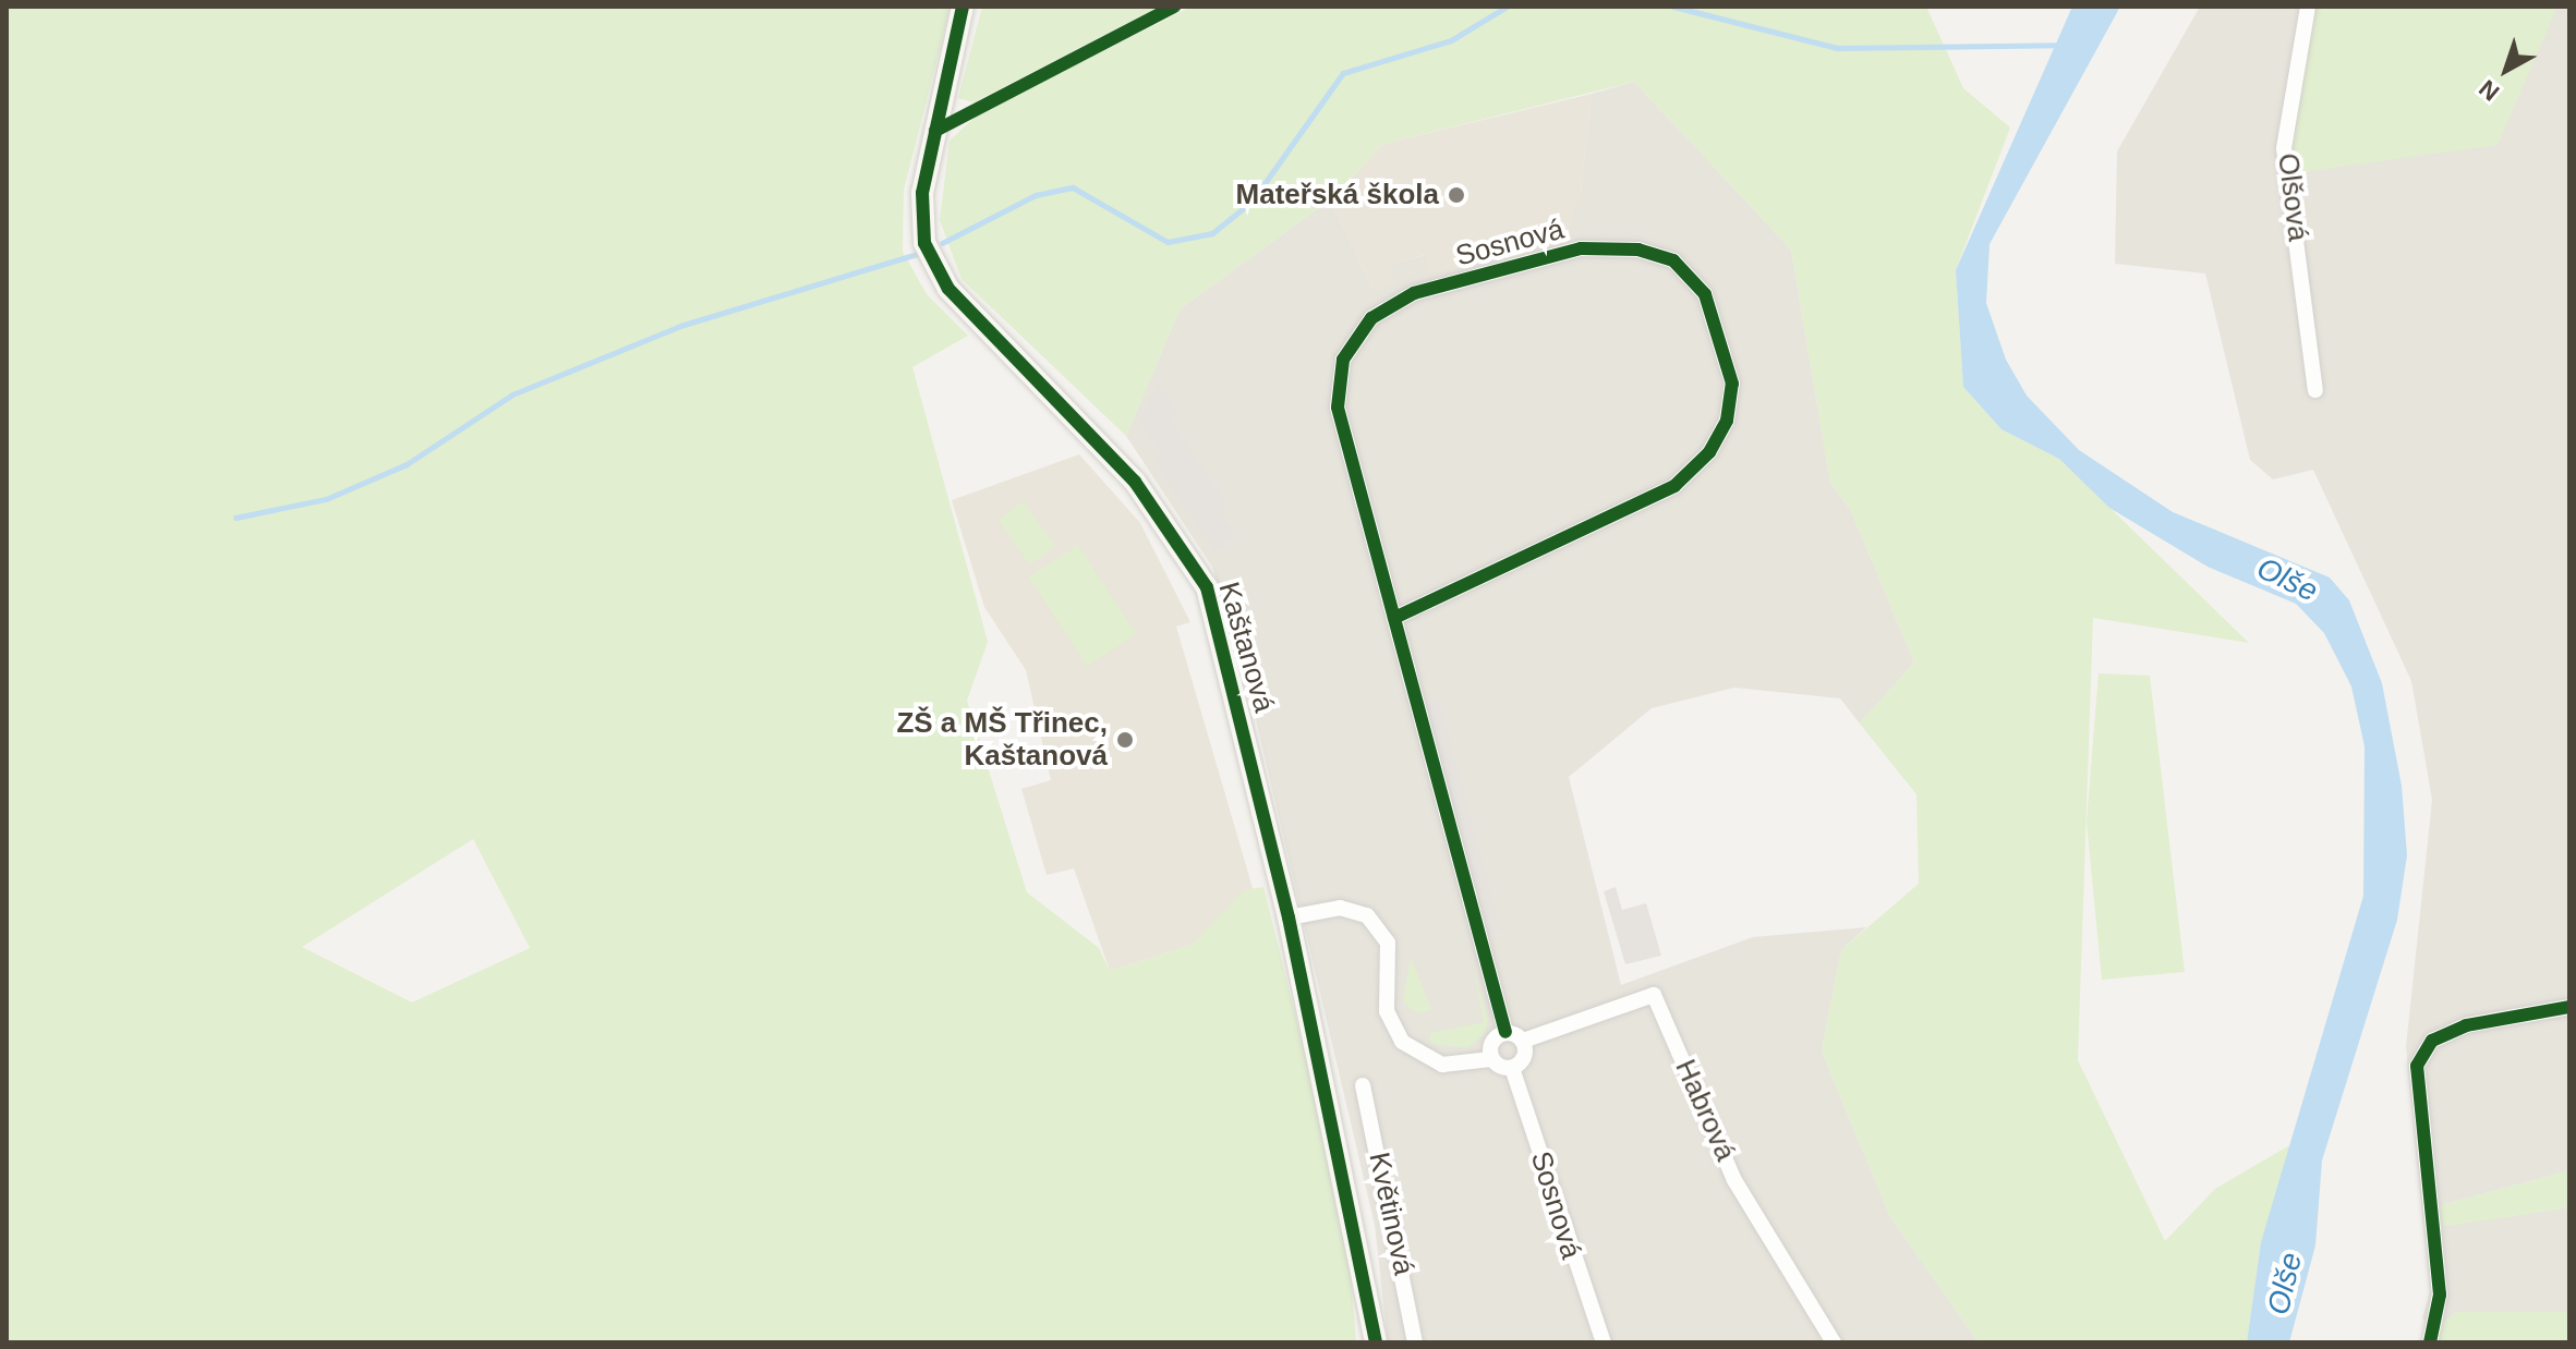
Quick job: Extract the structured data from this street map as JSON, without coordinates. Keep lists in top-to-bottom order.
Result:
{
  "streets": {
    "street": [
      "Olšová",
      "Sosnová",
      "Kaštanová",
      "Habrová",
      "Květinová"
    ]
  },
  "water": ["Olše"],
  "places": ["Mateřská škola", "ZŠ a MŠ Třinec, Kaštanová"],
  "north": "bottom left"
}
